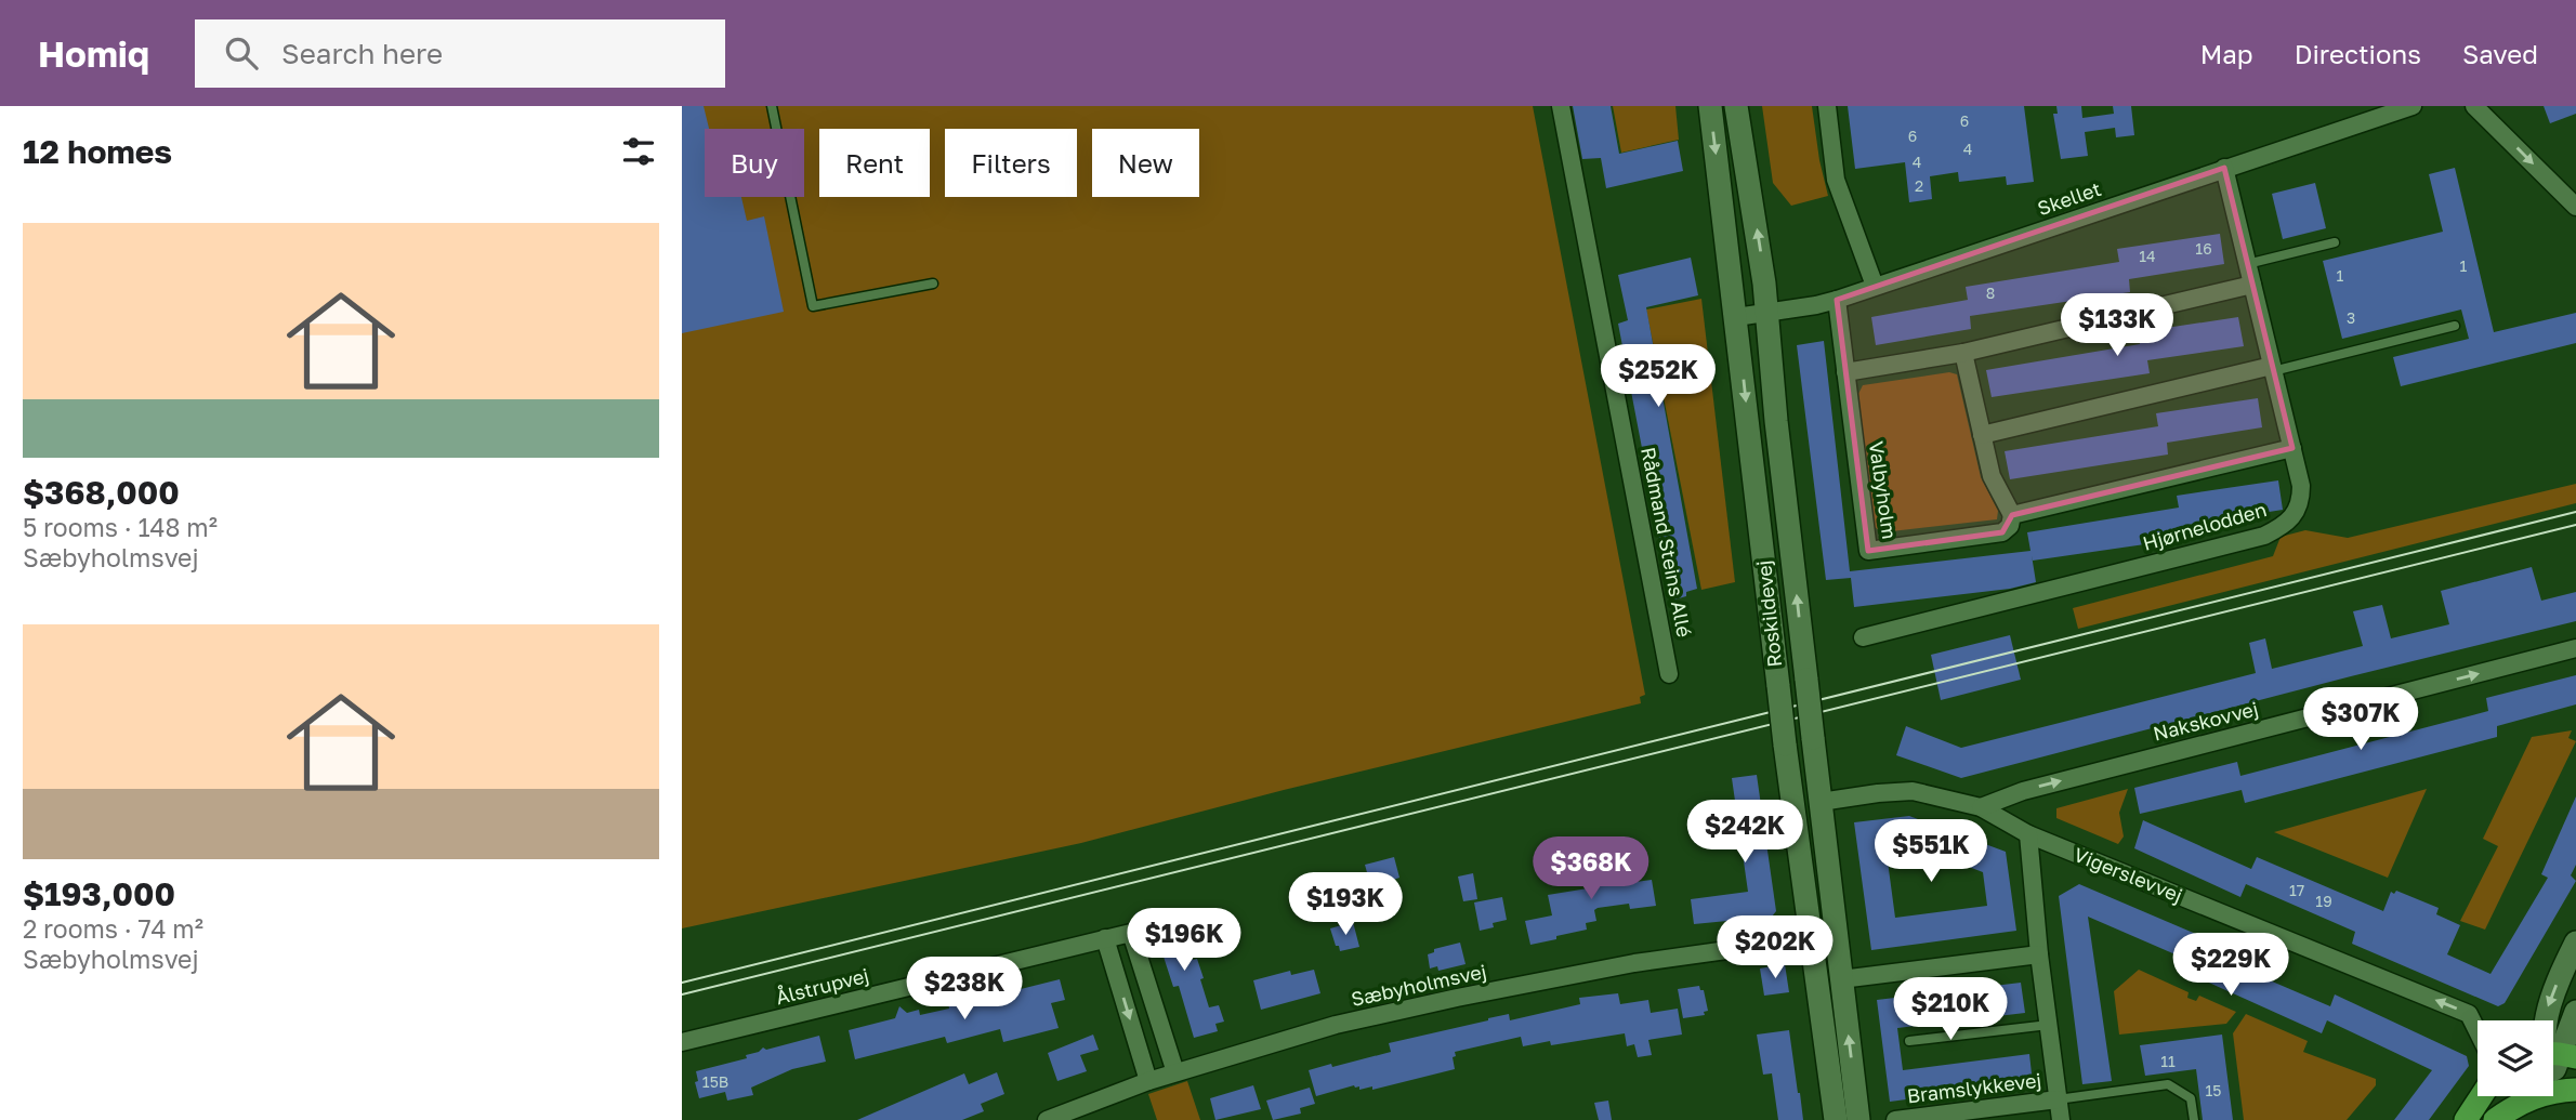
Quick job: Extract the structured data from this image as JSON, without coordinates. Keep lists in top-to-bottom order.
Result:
{
  "streets": {
    "street": [
      "Skellet",
      "Valbyholm",
      "Hjørnelodden",
      "Rådmand Steins Allé",
      "Roskildevej",
      "Nakskovvej",
      "Vigerslevvej",
      "Sæbyholmsvej",
      "Ålstrupvej",
      "Bramslykkevej"
    ]
  },
  "crossings": [
    ["Skellet", "Valbyholm"],
    ["Skellet", "Hjørnelodden"],
    ["Skellet", "Roskildevej"],
    ["Valbyholm", "Hjørnelodden"],
    ["Roskildevej", "Vigerslevvej"],
    ["Roskildevej", "Sæbyholmsvej"],
    ["Nakskovvej", "Vigerslevvej"],
    ["Vigerslevvej", "Bramslykkevej"]
  ],
  "one_way": ["Nakskovvej", "Vigerslevvej"],
  "house_numbers": [
    "6",
    "6",
    "4",
    "4",
    "2",
    "16",
    "14",
    "1",
    "1",
    "8",
    "3",
    "17",
    "19",
    "11",
    "15B",
    "15"
  ],
  "page": {
    "header": "Homiq",
    "search": "Search here",
    "nav": ["Map", "Directions", "Saved"],
    "heading": "12 homes",
    "chip": [
      "Buy",
      "Rent",
      "Filters",
      "New"
    ],
    "list": [
      {
        "name": "$368,000",
        "note": "5 rooms · 148 m² · Sæbyholmsvej"
      },
      {
        "name": "$193,000",
        "note": "2 rooms · 74 m² · Sæbyholmsvej"
      }
    ],
    "price": [
      "$133K",
      "$252K",
      "$307K",
      "$242K",
      "$551K",
      "$368K",
      "$193K",
      "$196K",
      "$202K",
      "$229K",
      "$238K",
      "$210K"
    ]
  }
}
